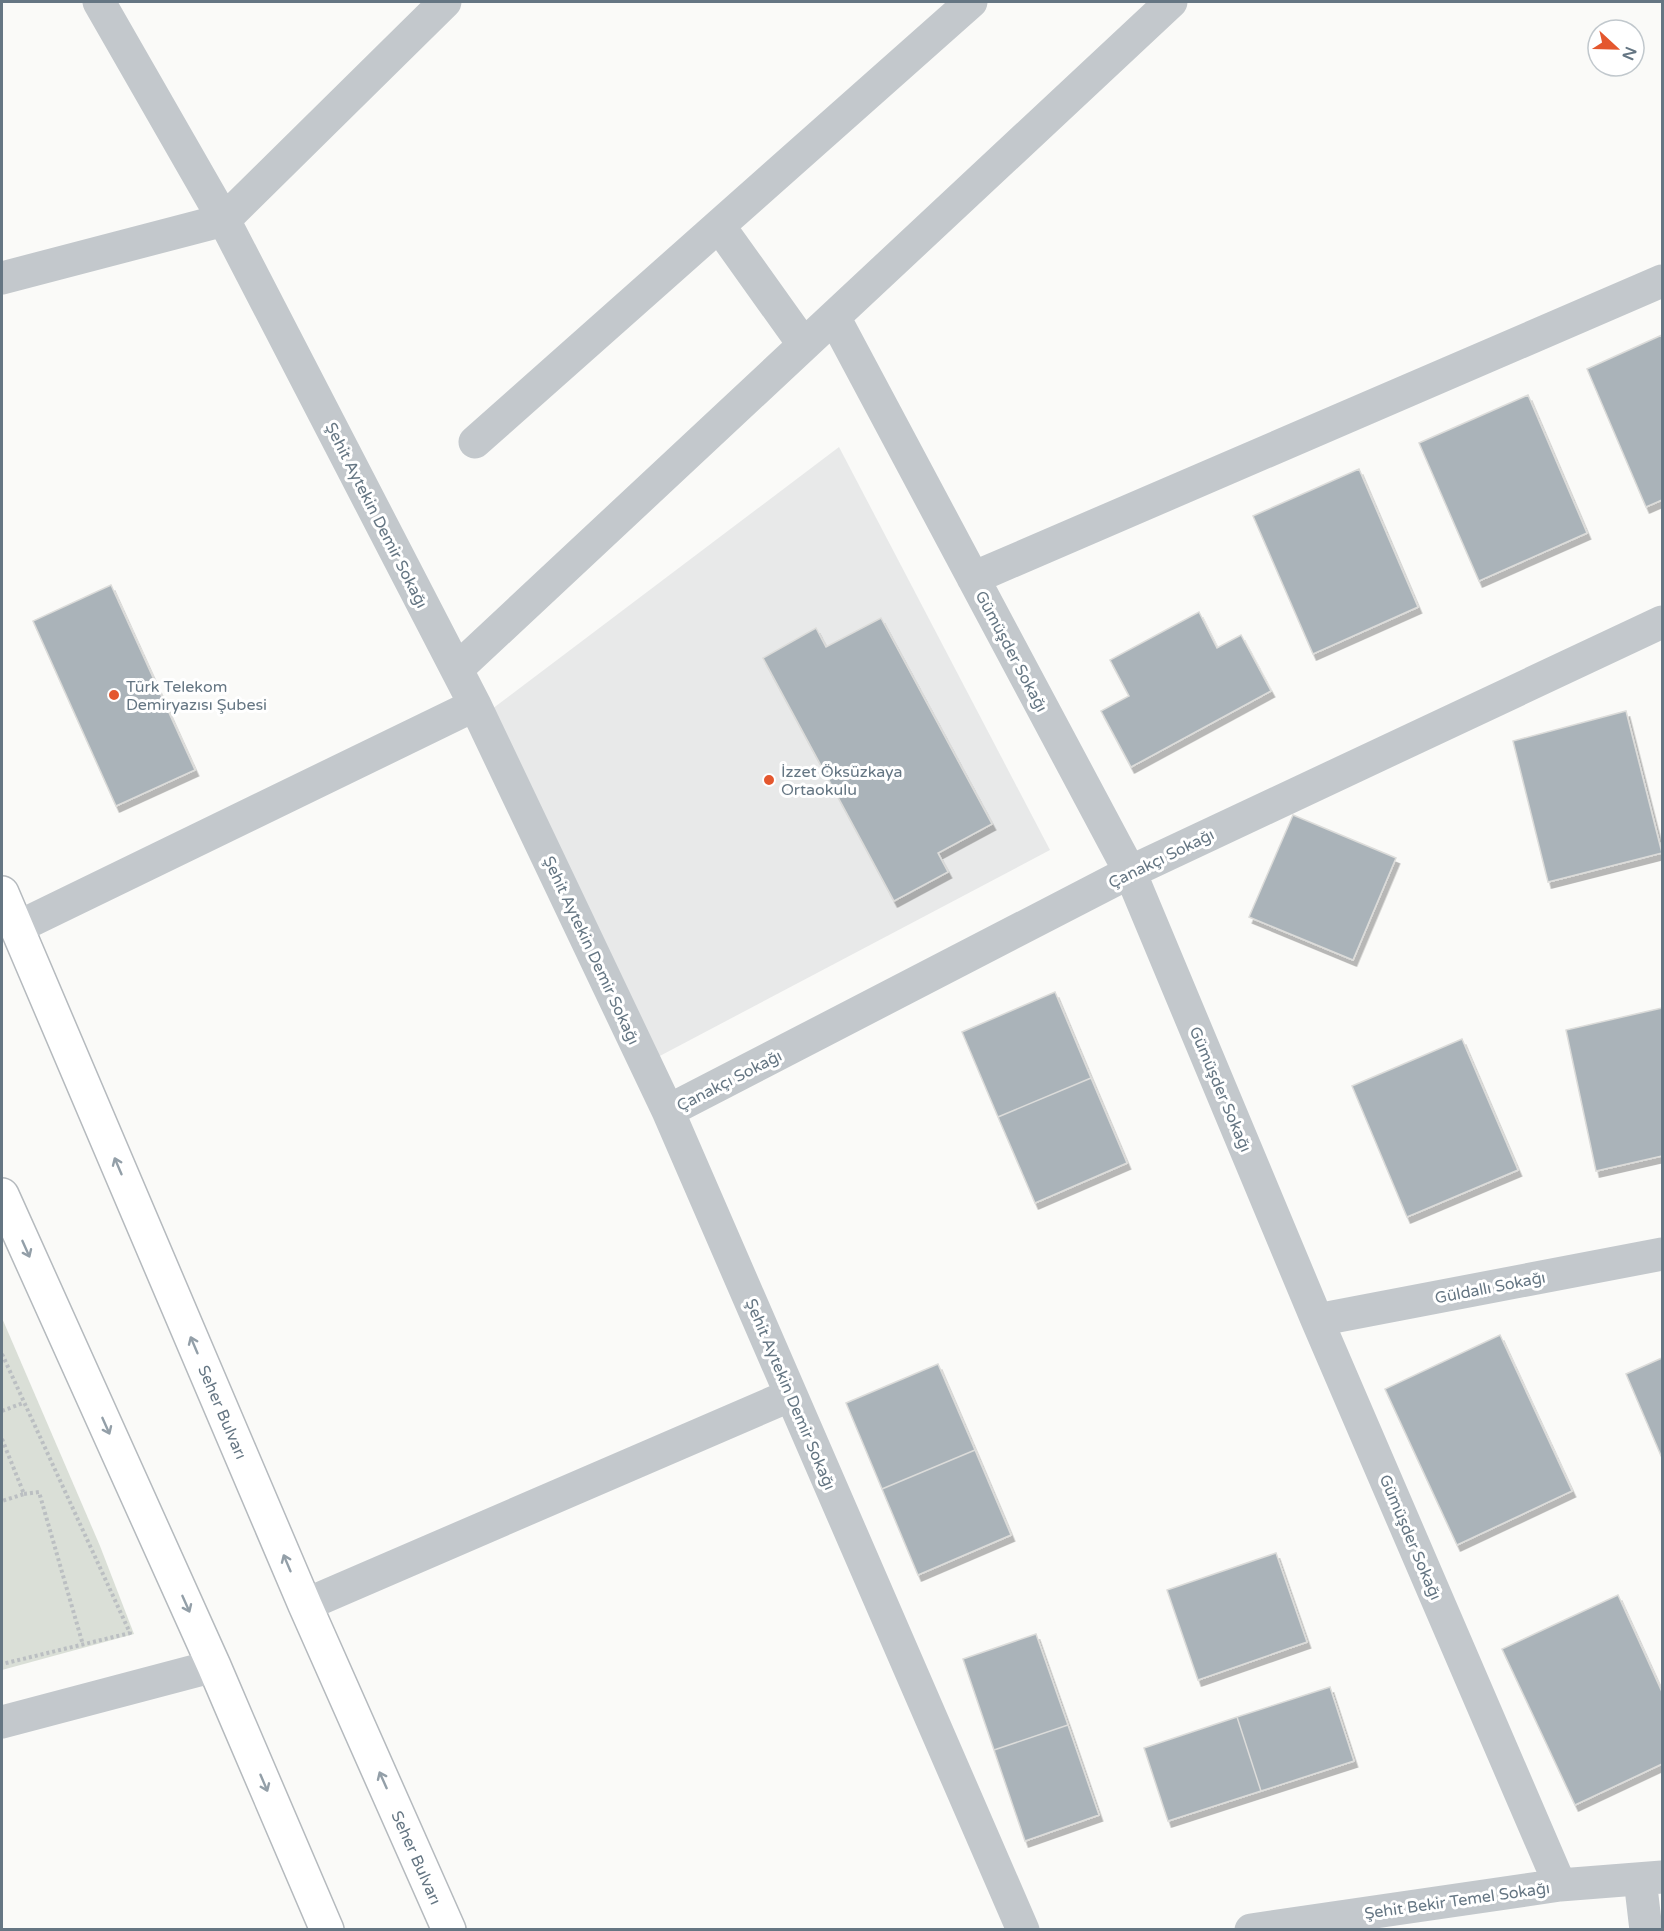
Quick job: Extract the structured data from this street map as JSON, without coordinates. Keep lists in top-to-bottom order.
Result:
{
  "streets": {
    "main road": ["Seher Bulvarı"],
    "street": [
      "Şehit Aytekin Demir Sokağı",
      "Gümüşder Sokağı",
      "Çanakçı Sokağı",
      "Güldallı Sokağı",
      "Şehit Bekir Temel Sokağı"
    ]
  },
  "crossings": [
    ["Şehit Aytekin Demir Sokağı", "Çanakçı Sokağı"],
    ["Gümüşder Sokağı", "Çanakçı Sokağı"],
    ["Gümüşder Sokağı", "Güldallı Sokağı"],
    ["Gümüşder Sokağı", "Şehit Bekir Temel Sokağı"]
  ],
  "places": ["Türk Telekom Demiryazısı Şubesi", "İzzet Öksüzkaya Ortaokulu"],
  "north": "right"
}
